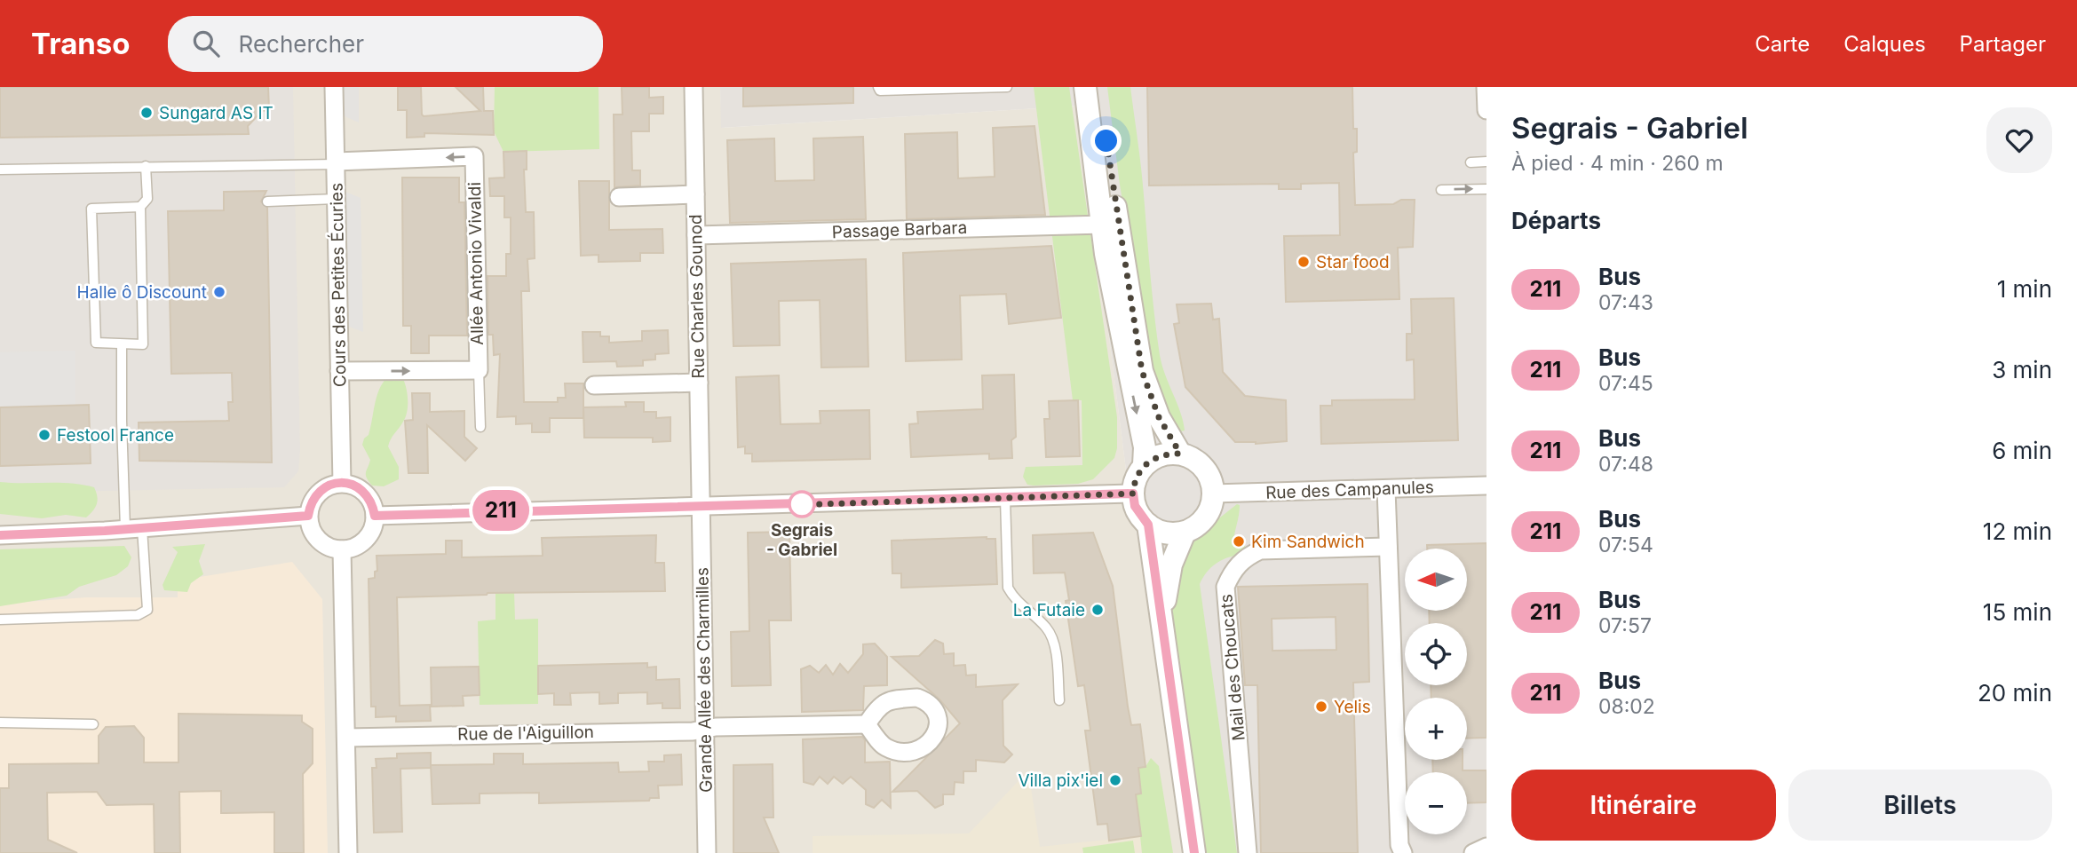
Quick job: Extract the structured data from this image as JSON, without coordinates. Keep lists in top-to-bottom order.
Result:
{
  "streets": {
    "street": [
      "Passage Barbara",
      "Allée Antonio Vivaldi",
      "Cours des Petites Écuries",
      "Rue Charles Gounod",
      "Rue des Campanules",
      "Mail des Choucats",
      "Grande Allée des Charmilles",
      "Rue de l'Aiguillon"
    ]
  },
  "crossings": [
    ["Passage Barbara", "Rue Charles Gounod"],
    ["Allée Antonio Vivaldi", "Cours des Petites Écuries"],
    ["Rue Charles Gounod", "Grande Allée des Charmilles"],
    ["Grande Allée des Charmilles", "Rue de l'Aiguillon"]
  ],
  "places": [
    "Sungard AS IT",
    "Star food",
    "Halle ô Discount",
    "Festool France",
    "Segrais - Gabriel",
    "Kim Sandwich",
    "La Futaie",
    "Yelis",
    "Villa pix'iel"
  ],
  "lines": ["bus line 211"],
  "north": "left",
  "page": {
    "header": "Transo",
    "search": "Rechercher",
    "nav": ["Carte", "Calques", "Partager"],
    "on_map": "211",
    "heading": [
      ["Segrais - Gabriel", "À pied · 4 min · 260 m"],
      "Départs"
    ],
    "list": [
      {
        "mark": "211",
        "name": "Bus",
        "note": "07:43",
        "value": "1 min"
      },
      {
        "mark": "211",
        "name": "Bus",
        "note": "07:45",
        "value": "3 min"
      },
      {
        "mark": "211",
        "name": "Bus",
        "note": "07:48",
        "value": "6 min"
      },
      {
        "mark": "211",
        "name": "Bus",
        "note": "07:54",
        "value": "12 min"
      },
      {
        "mark": "211",
        "name": "Bus",
        "note": "07:57",
        "value": "15 min"
      },
      {
        "mark": "211",
        "name": "Bus",
        "note": "08:02",
        "value": "20 min"
      }
    ],
    "map_buttons": ["+", "−"],
    "buttons": ["Itinéraire", "Billets"]
  }
}
